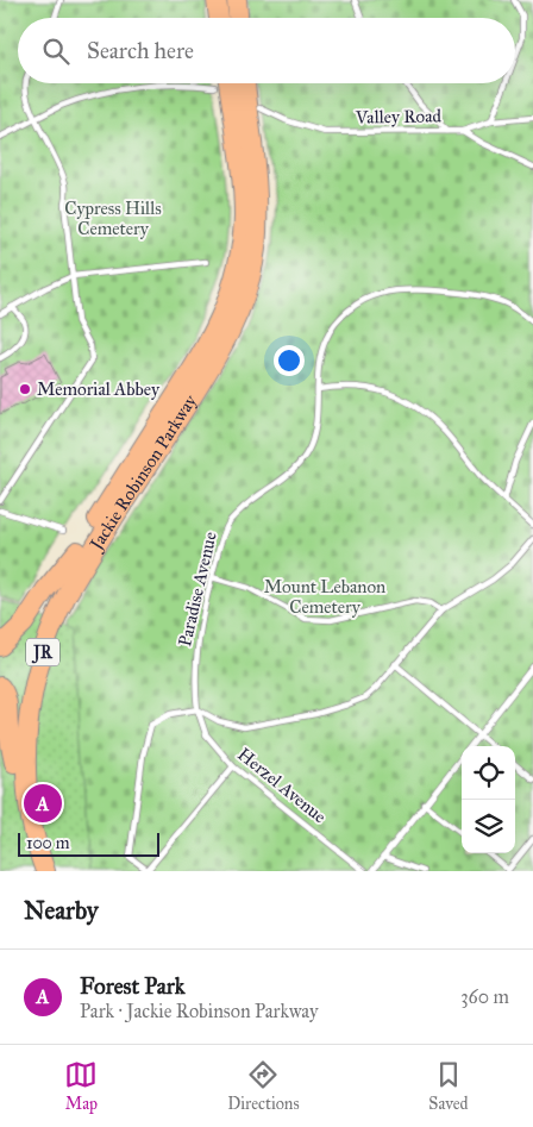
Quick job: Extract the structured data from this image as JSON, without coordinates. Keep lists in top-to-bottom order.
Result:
{
  "streets": {
    "highway": ["Jackie Robinson Parkway", "JR"],
    "lane": ["Valley Road", "Paradise Avenue", "Herzel Avenue"]
  },
  "crossings": [
    ["Paradise Avenue", "Herzel Avenue"]
  ],
  "parks": ["Cypress Hills Cemetery", "Mount Lebanon Cemetery"],
  "places": ["Memorial Abbey"],
  "scale_bar": "100 m",
  "page": {
    "search": "Search here",
    "pins": "A",
    "scale": "100 m",
    "heading": "Nearby",
    "list": [
      {
        "mark": "A",
        "name": "Forest Park",
        "note": "Park · Jackie Robinson Parkway",
        "value": "360 m"
      }
    ],
    "nav": ["Map", "Directions", "Saved"]
  }
}
